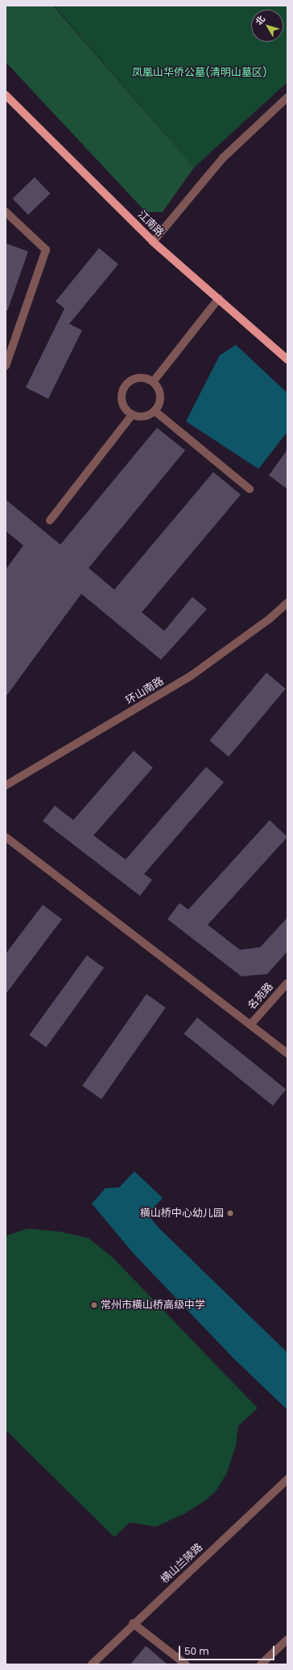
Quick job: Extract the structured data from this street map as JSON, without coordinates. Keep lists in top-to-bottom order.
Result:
{
  "streets": {
    "main road": ["江南路"],
    "street": ["环山南路", "名苑路", "横山兰陵路"]
  },
  "parks": ["凤凰山华侨公墓(清明山墓区)"],
  "places": ["横山桥中心幼儿园", "常州市横山桥高级中学"],
  "scale_bar": "50 m",
  "north": "top left"
}
